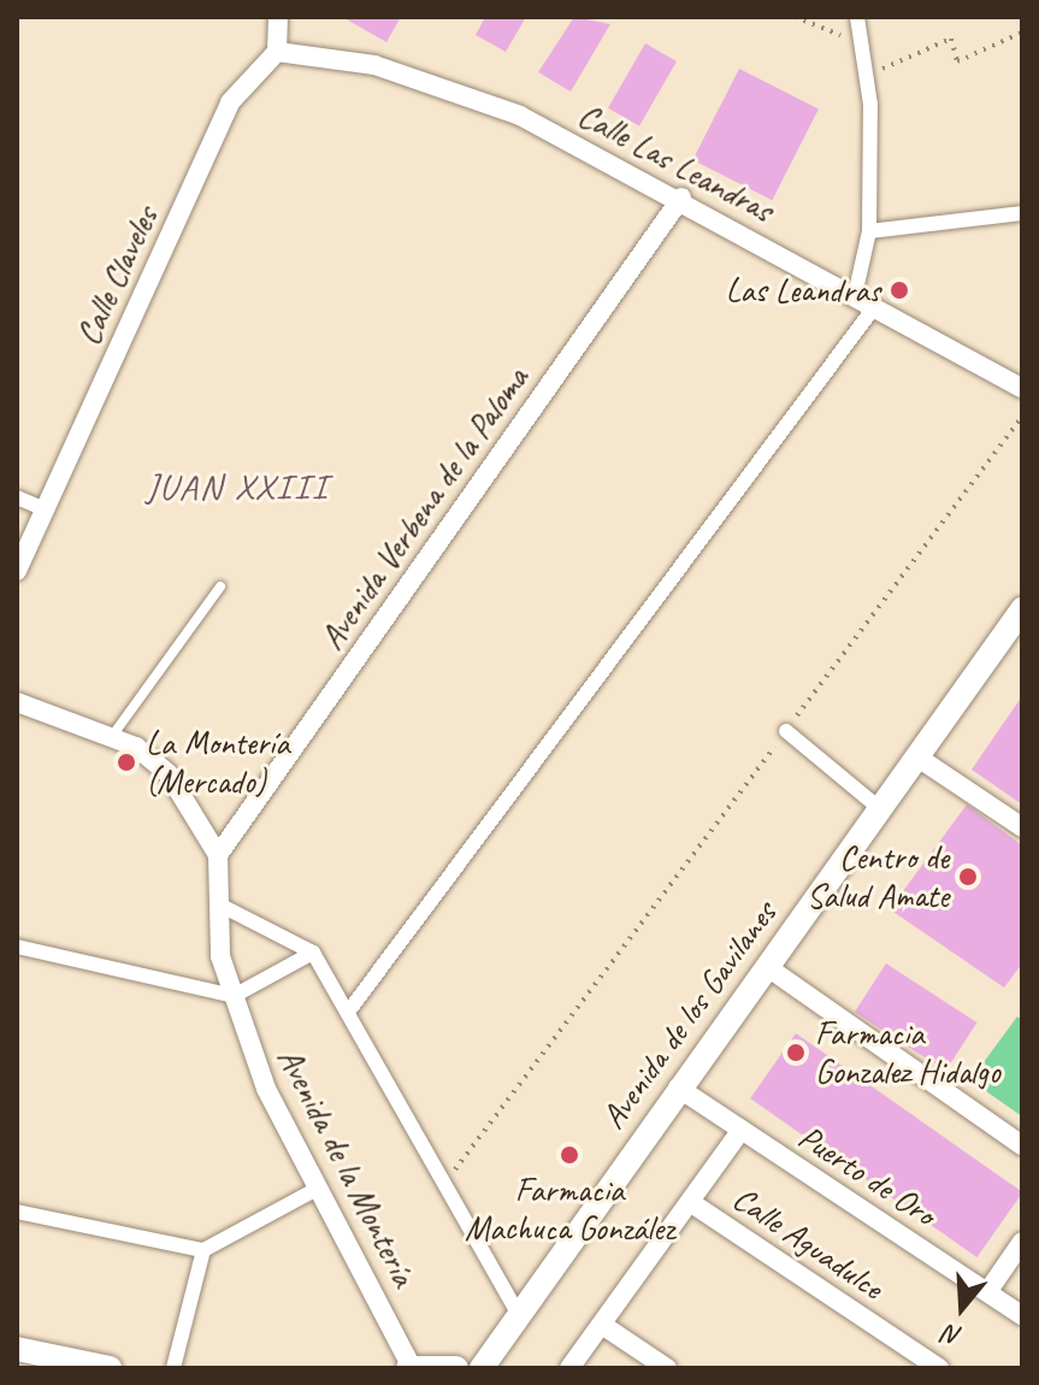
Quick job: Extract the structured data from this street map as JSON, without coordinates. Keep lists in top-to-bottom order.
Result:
{
  "streets": {
    "street": [
      "Calle Las Leandras",
      "Calle Claveles",
      "Avenida Verbena de la Paloma",
      "Avenida de los Gavilanes",
      "Avenida de la Montería",
      "Puerto de Oro",
      "Calle Aguadulce"
    ]
  },
  "crossings": [
    ["Calle Las Leandras", "Calle Claveles"],
    ["Calle Las Leandras", "Avenida Verbena de la Paloma"],
    ["Avenida Verbena de la Paloma", "Avenida de la Montería"],
    ["Avenida de los Gavilanes", "Puerto de Oro"]
  ],
  "districts": ["JUAN XXIII"],
  "places": [
    "Las Leandras",
    "La Montería (Mercado)",
    "Centro de Salud Amate",
    "Farmacia Gonzalez Hidalgo",
    "Farmacia Machuca González"
  ],
  "north": "bottom"
}
